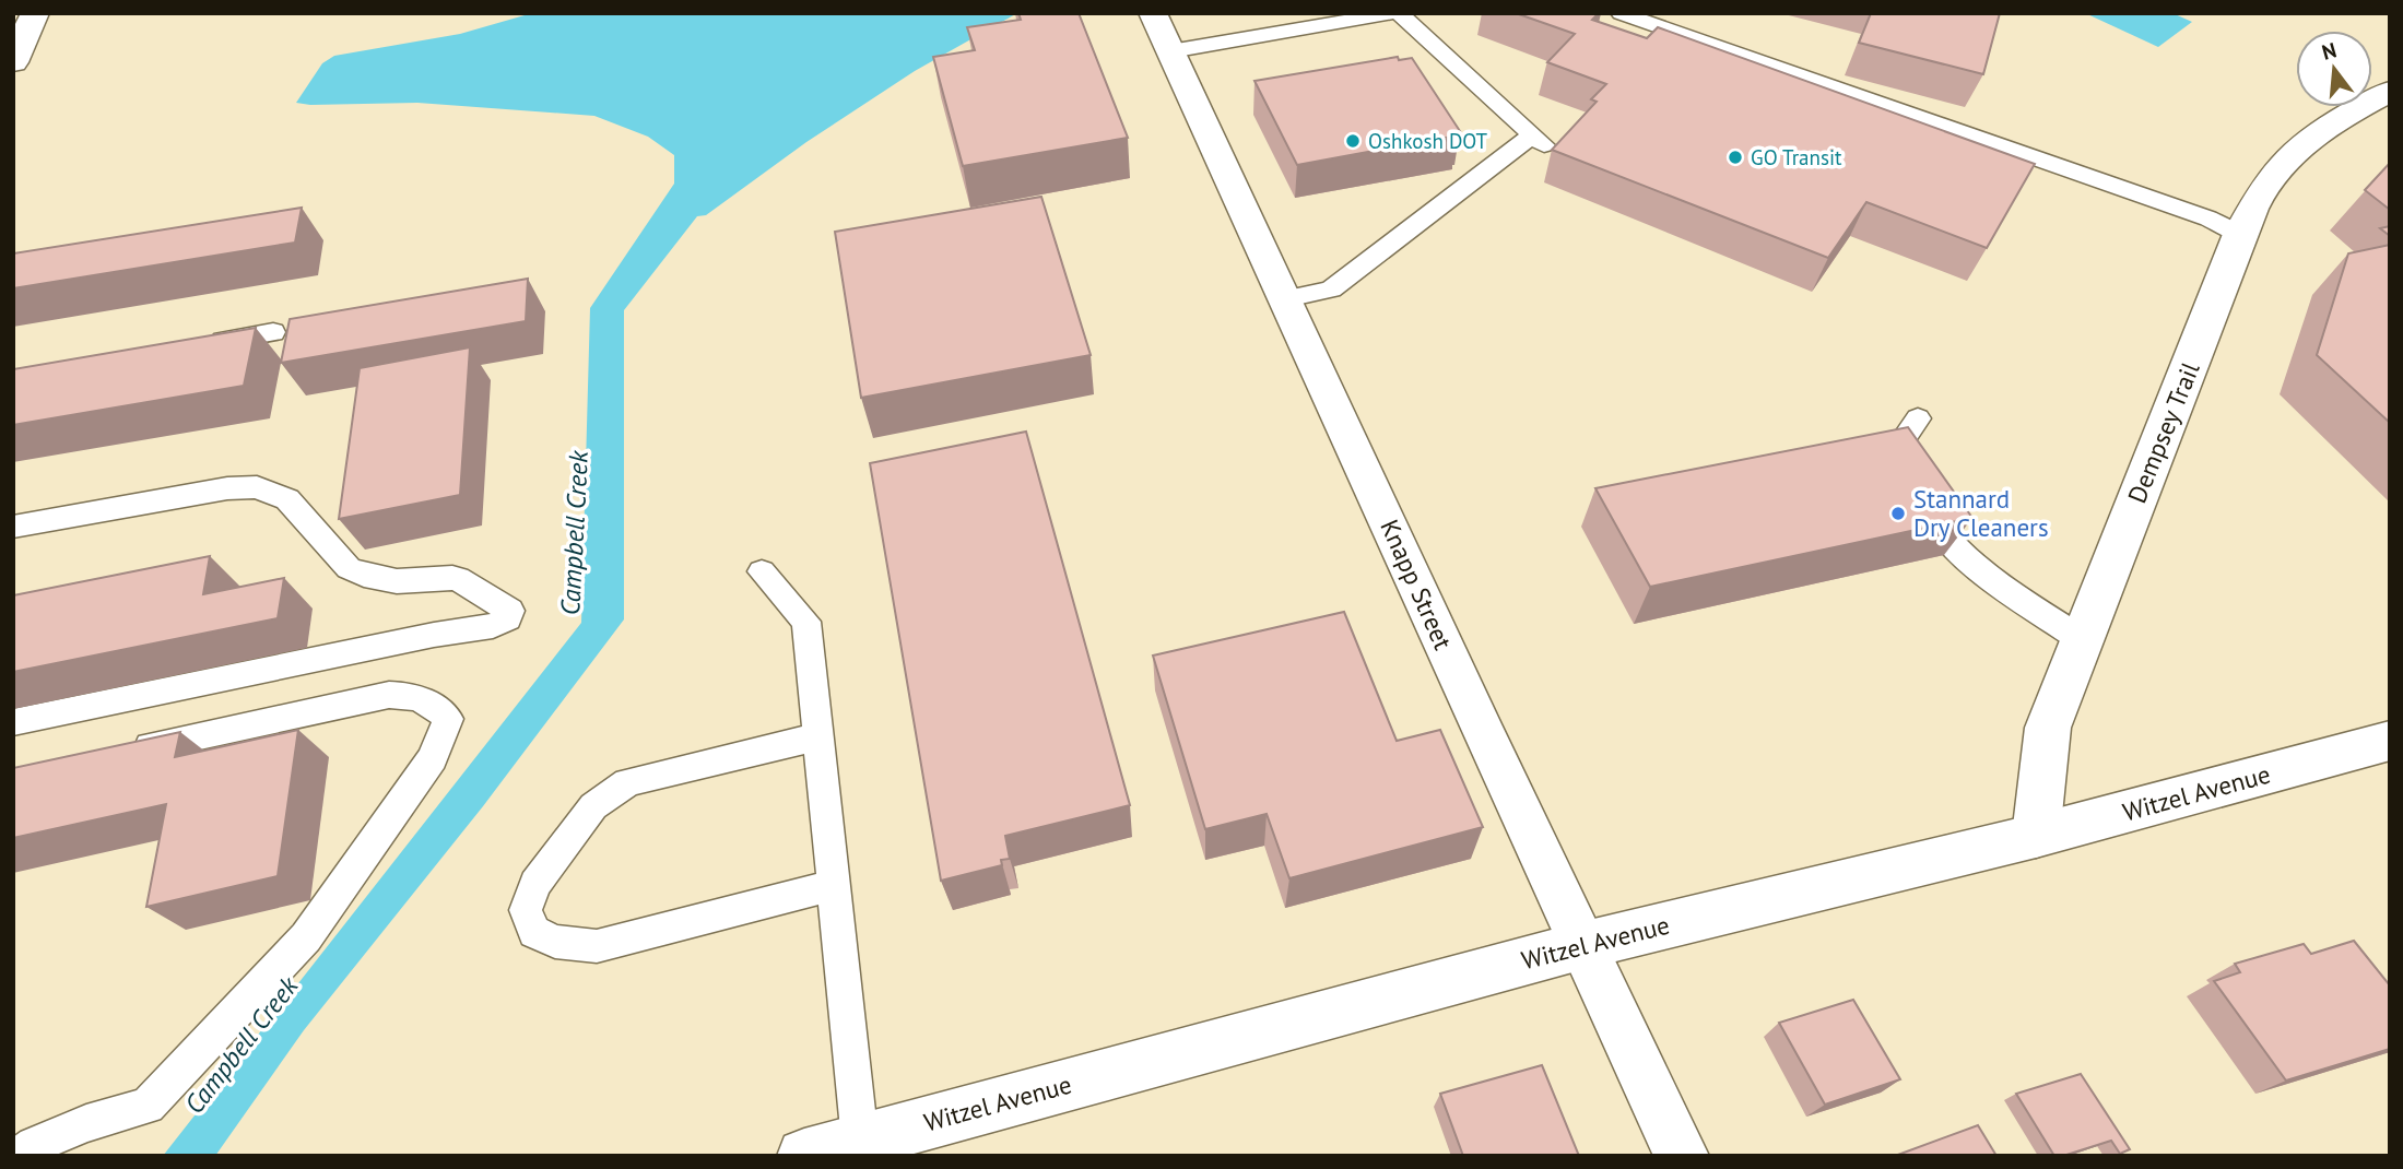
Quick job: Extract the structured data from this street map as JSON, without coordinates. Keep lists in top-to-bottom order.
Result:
{
  "streets": {
    "street": ["Dempsey Trail", "Knapp Street", "Witzel Avenue"]
  },
  "crossings": [
    ["Dempsey Trail", "Witzel Avenue"],
    ["Knapp Street", "Witzel Avenue"]
  ],
  "water": ["Campbell Creek"],
  "places": ["Oshkosh DOT", "GO Transit", "Stannard Dry Cleaners"],
  "north": "top"
}
